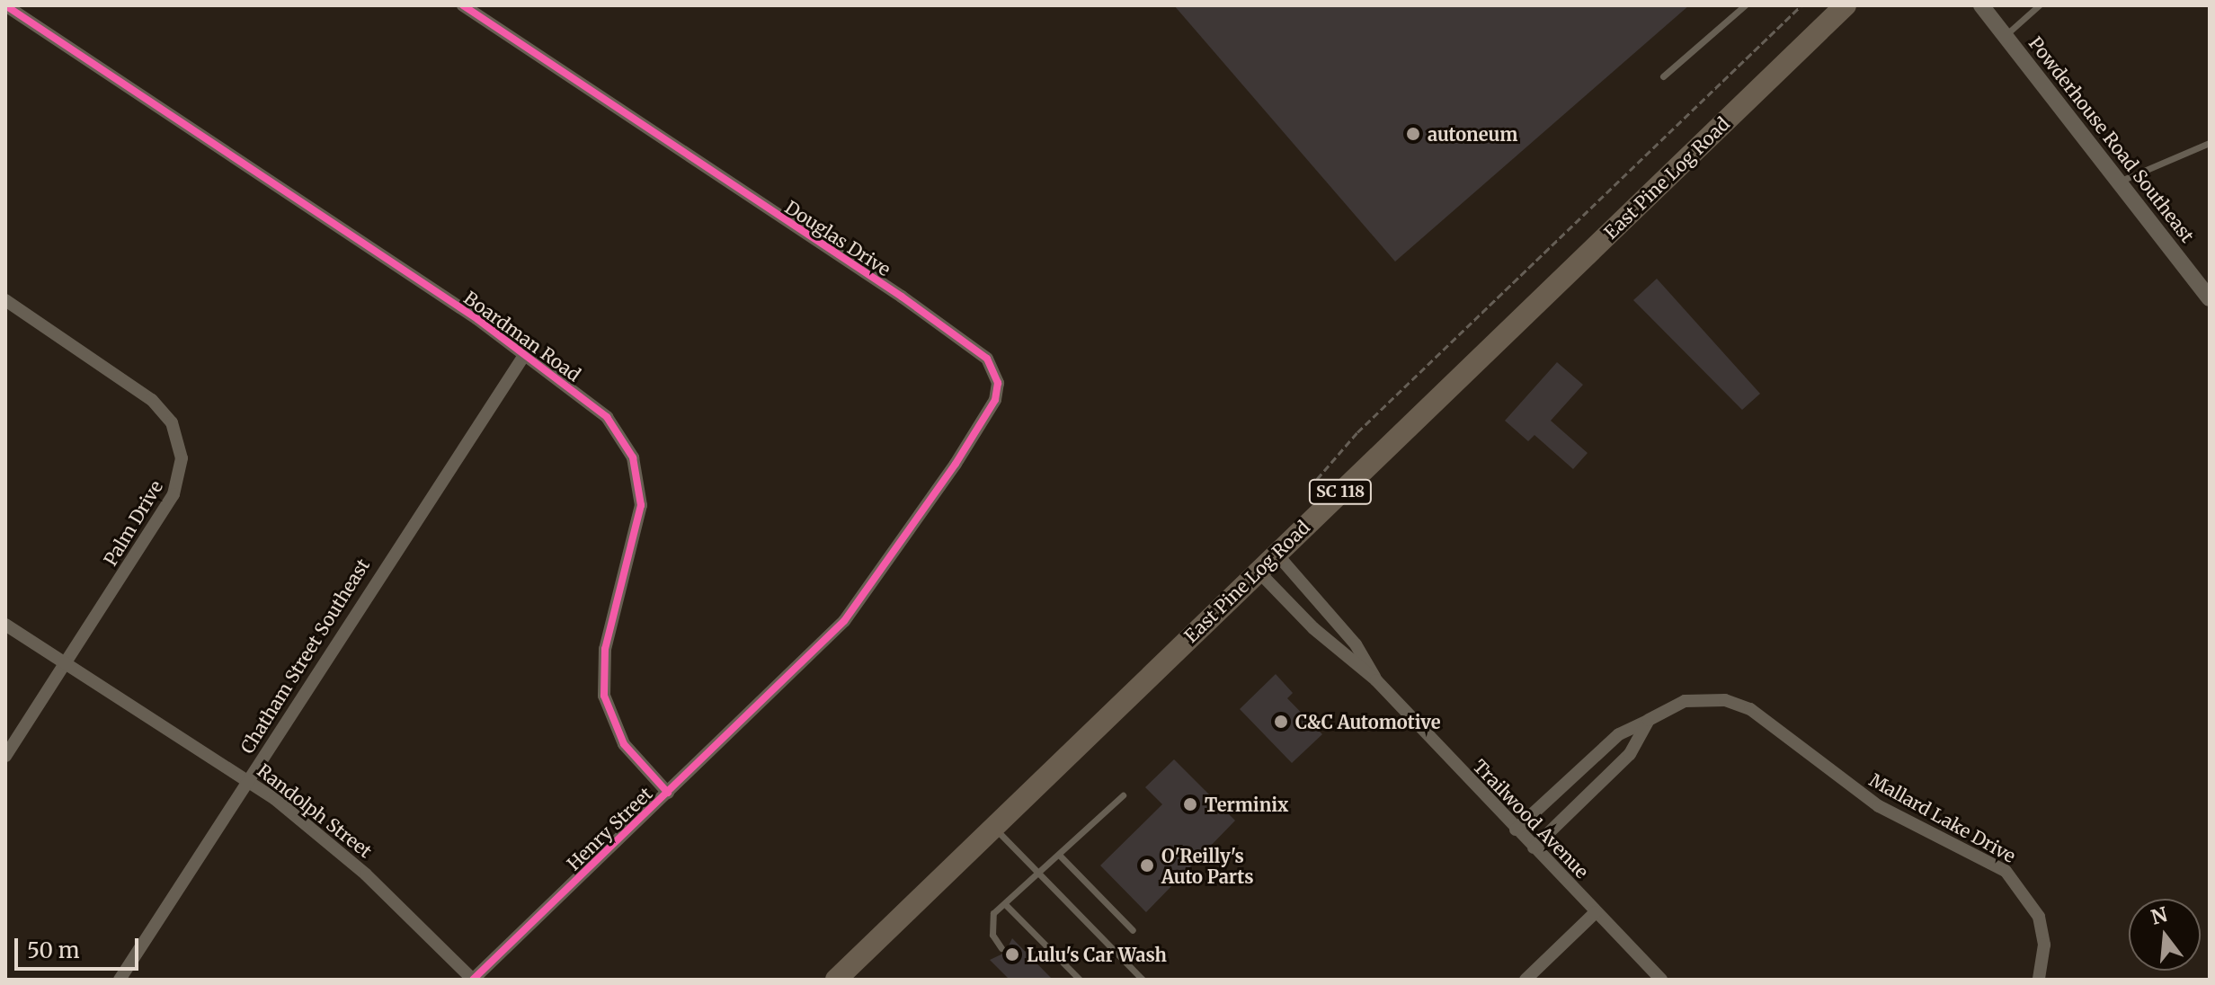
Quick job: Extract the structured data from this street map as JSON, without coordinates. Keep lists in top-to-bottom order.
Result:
{
  "streets": {
    "main road": ["East Pine Log Road", "SC 118"],
    "street": [
      "Powderhouse Road Southeast",
      "Douglas Drive",
      "Boardman Road",
      "Palm Drive",
      "Chatham Street Southeast",
      "Randolph Street",
      "Mallard Lake Drive",
      "Trailwood Avenue",
      "Henry Street"
    ]
  },
  "crossings": [
    ["East Pine Log Road", "Trailwood Avenue"],
    ["Douglas Drive", "Henry Street"],
    ["Boardman Road", "Chatham Street Southeast"],
    ["Boardman Road", "Henry Street"],
    ["Palm Drive", "Randolph Street"],
    ["Chatham Street Southeast", "Randolph Street"],
    ["Randolph Street", "Henry Street"],
    ["Mallard Lake Drive", "Trailwood Avenue"]
  ],
  "places": [
    "autoneum",
    "C&C Automotive",
    "Terminix",
    "O'Reilly's Auto Parts",
    "Lulu's Car Wash"
  ],
  "scale_bar": "50 m",
  "north": "top"
}
